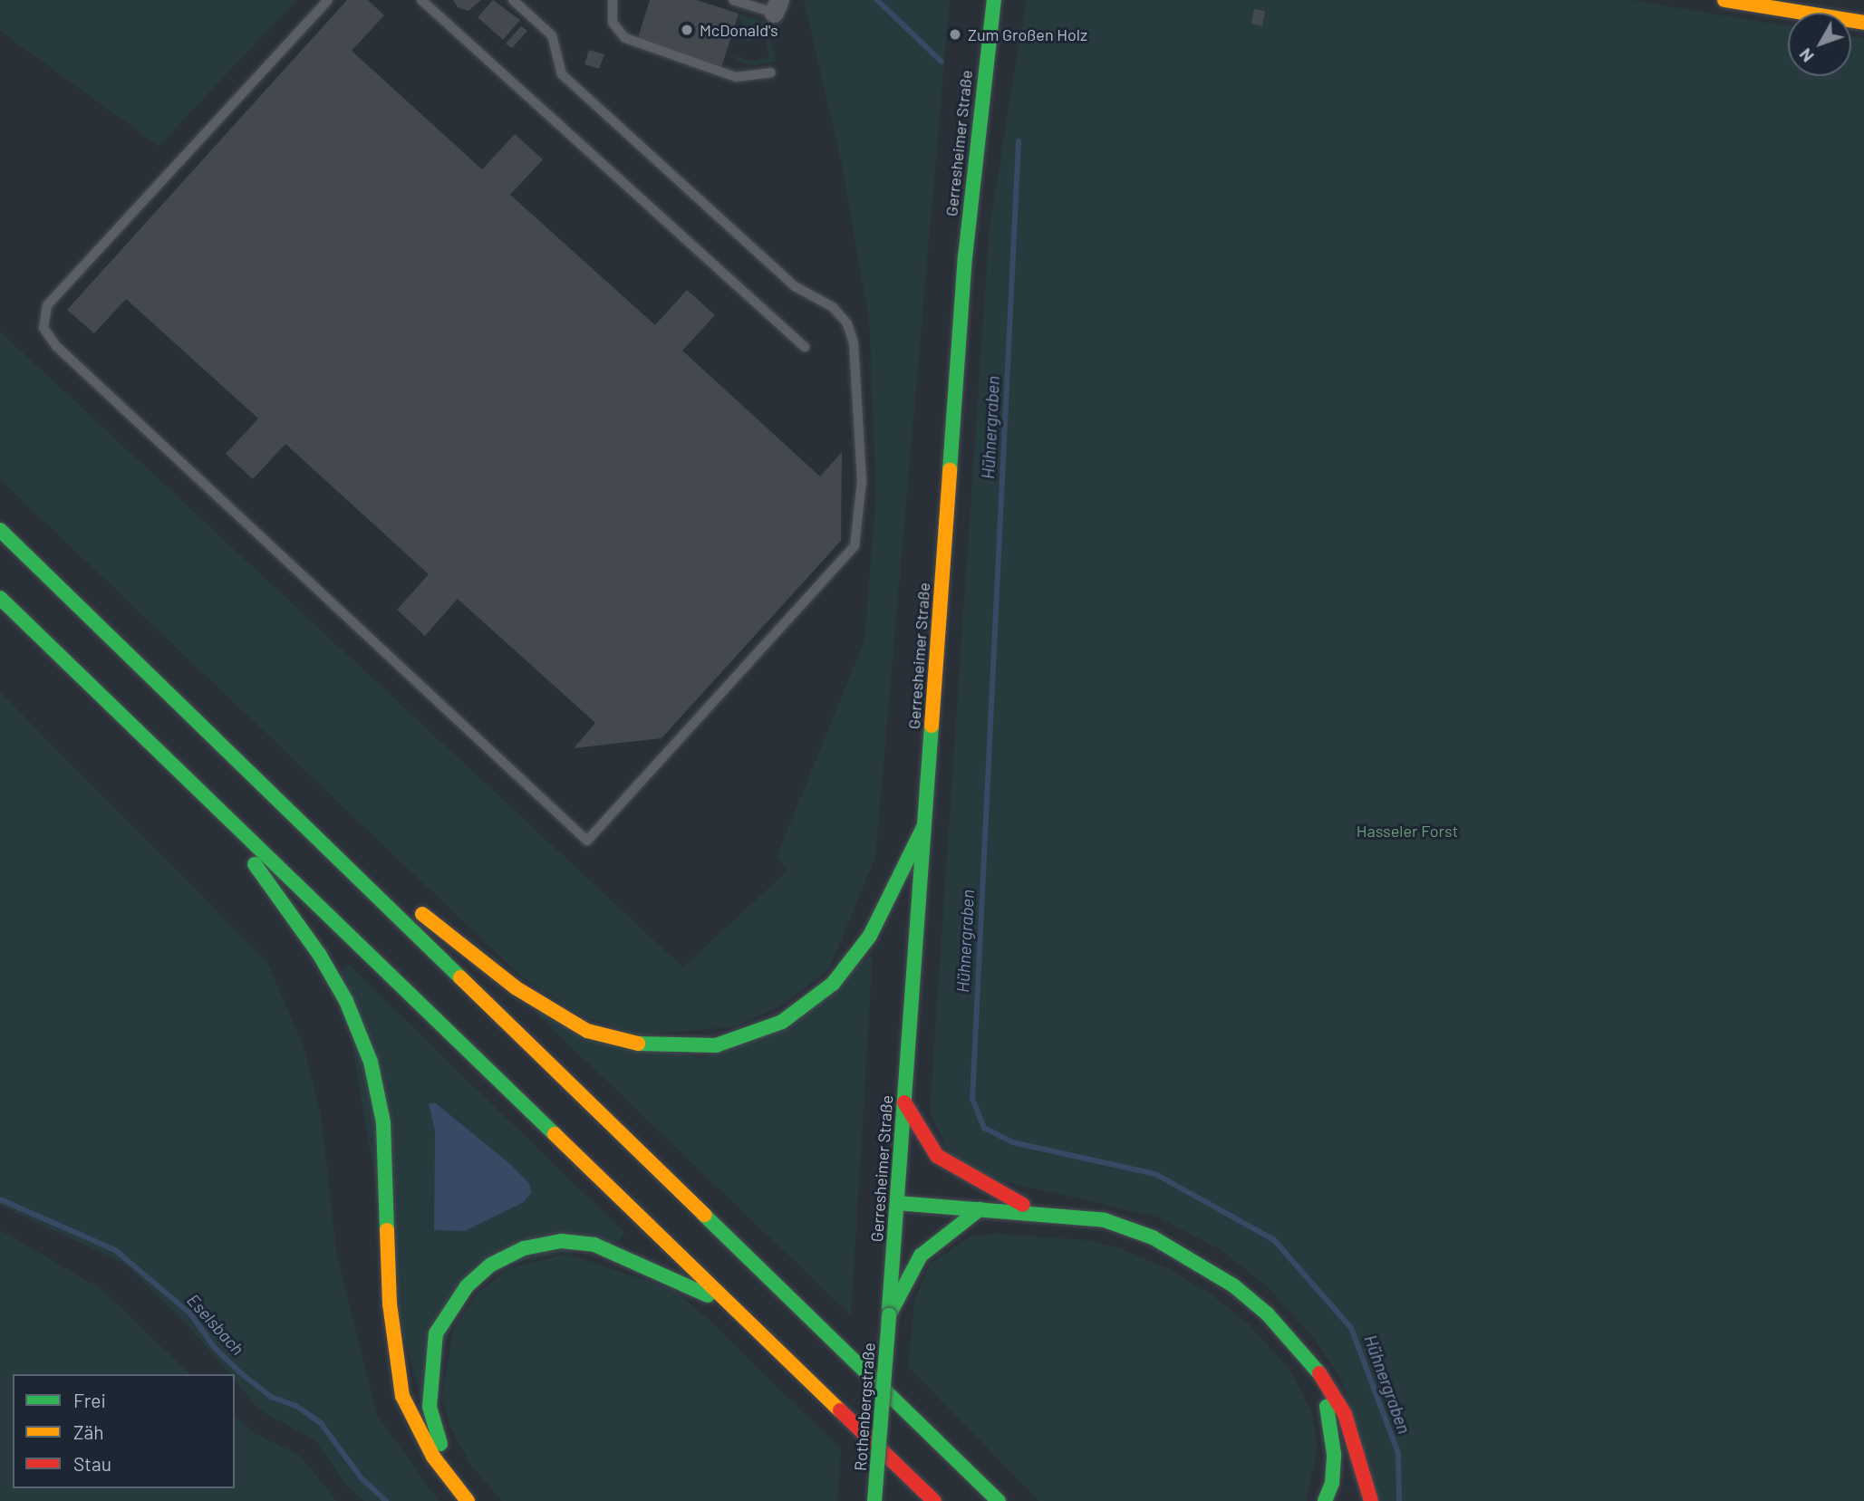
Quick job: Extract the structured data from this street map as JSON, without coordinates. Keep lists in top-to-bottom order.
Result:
{
  "streets": {
    "main road": ["Gerresheimer Straße", "Rothenbergstraße"]
  },
  "crossings": [
    ["Gerresheimer Straße", "Rothenbergstraße"]
  ],
  "water": ["Hühnergraben", "Eselsbach"],
  "parks": ["Hasseler Forst"],
  "places": ["McDonald's", "Zum Großen Holz"],
  "legend": ["Frei", "Zäh", "Stau"],
  "north": "bottom left"
}
